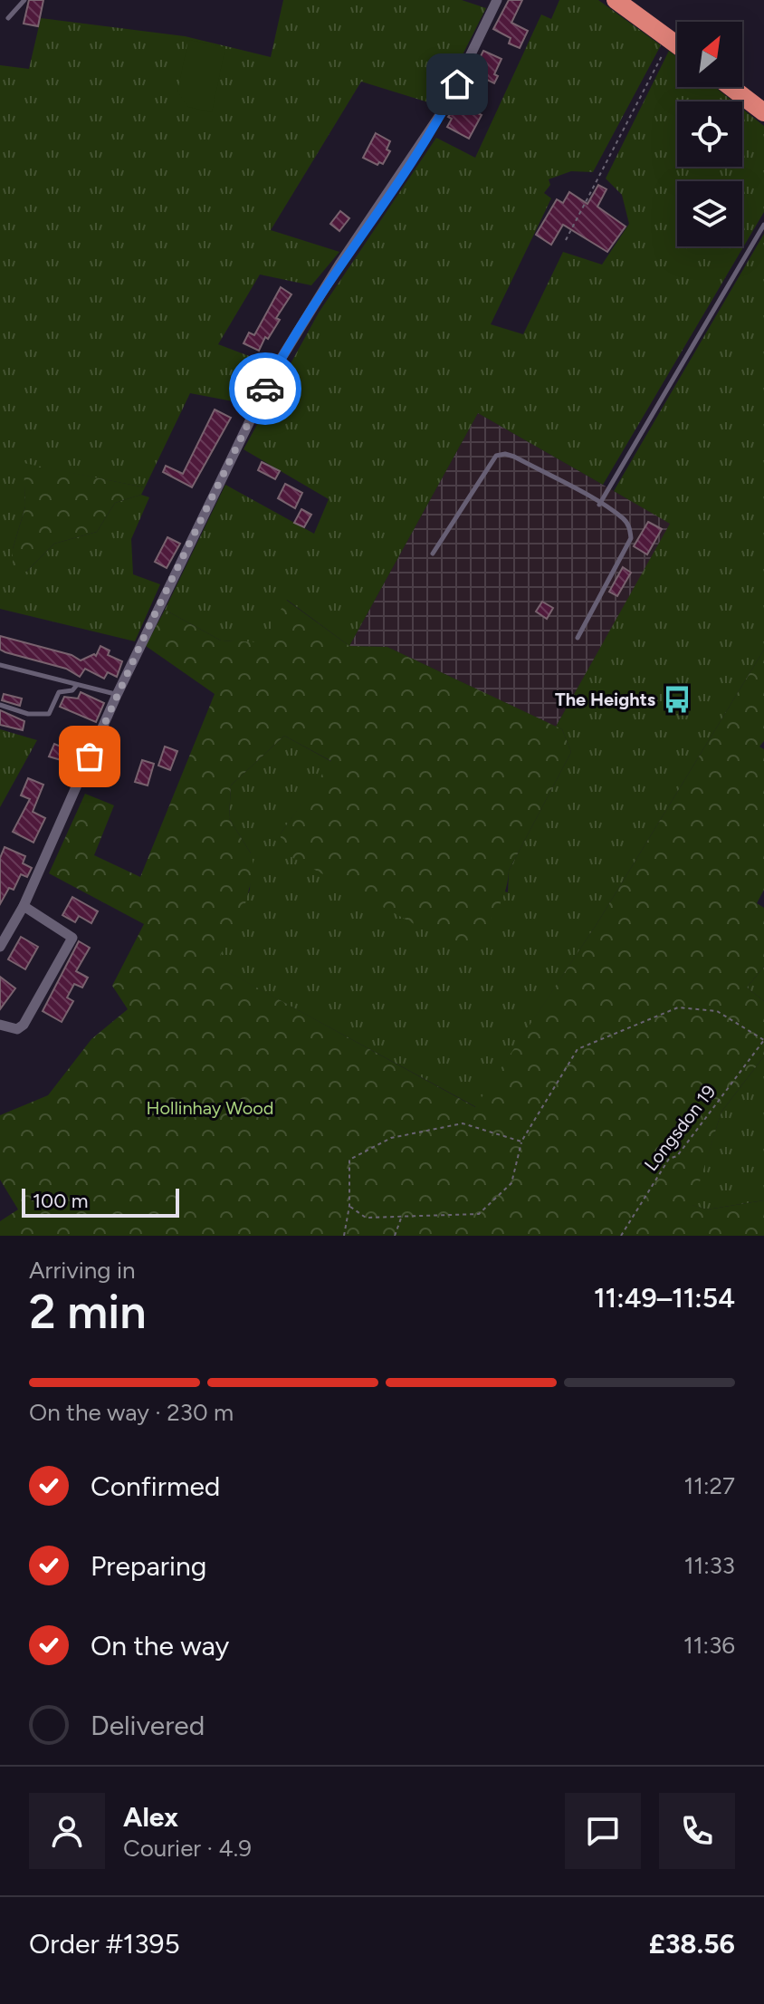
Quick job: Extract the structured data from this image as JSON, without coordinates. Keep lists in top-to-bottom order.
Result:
{
  "streets": {
    "path": ["Longsdon 19"]
  },
  "parks": ["Hollinhay Wood"],
  "places": {
    "bus stop": ["The Heights"]
  },
  "scale_bar": "100 m",
  "north": "top right",
  "page": {
    "scale": "100 m",
    "heading": ["2 min", "Arriving in", "11:49–11:54"],
    "panel": [
      "Alex",
      "Courier · 4.9",
      "Order #1395",
      "£38.56"
    ],
    "bar": "On the way · 230 m",
    "list": [
      ["Confirmed", "11:27"],
      ["Preparing", "11:33"],
      ["On the way", "11:36"],
      "Delivered"
    ]
  }
}
